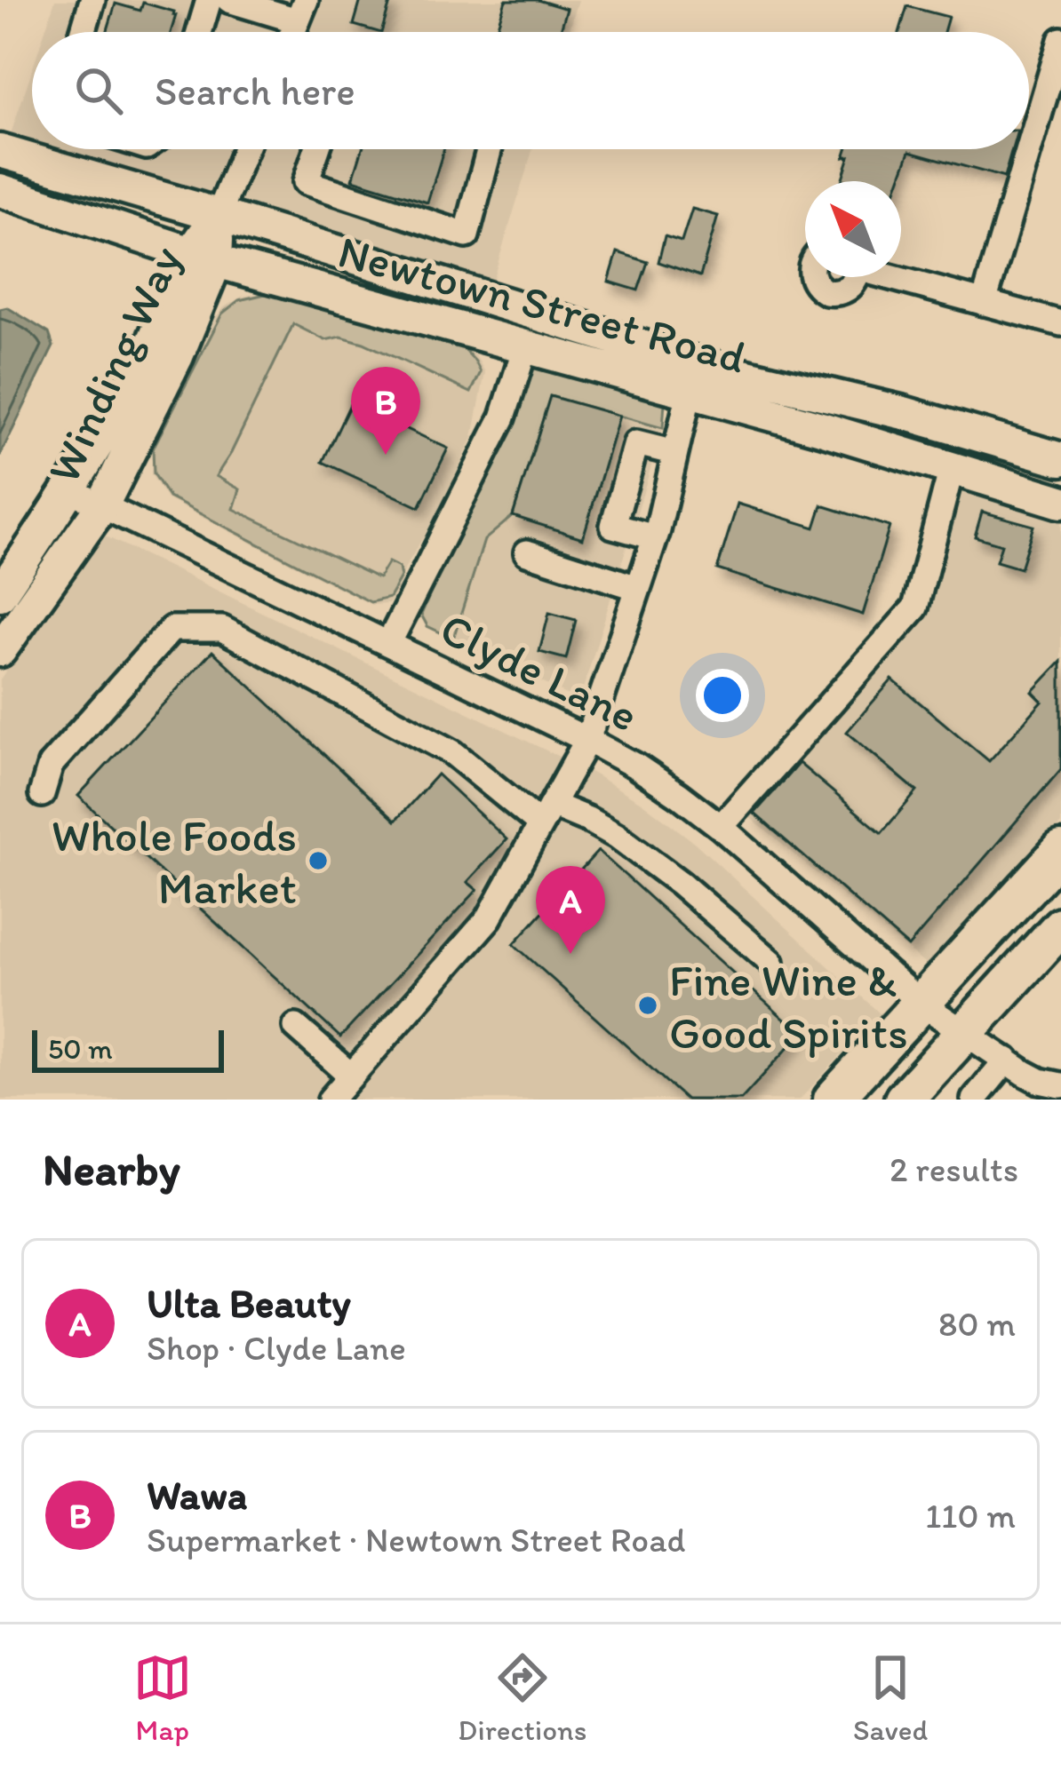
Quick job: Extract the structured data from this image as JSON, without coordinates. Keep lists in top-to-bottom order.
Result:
{
  "streets": {
    "main road": ["Newtown Street Road", "Winding Way"],
    "street": ["Clyde Lane"]
  },
  "crossings": [
    ["Newtown Street Road", "Winding Way"],
    ["Winding Way", "Clyde Lane"]
  ],
  "places": ["Whole Foods Market", "Fine Wine & Good Spirits"],
  "scale_bar": "50 m",
  "north": "top left",
  "page": {
    "search": "Search here",
    "pins": ["B", "A"],
    "scale": "50 m",
    "heading": ["Nearby", "2 results"],
    "list": [
      {
        "mark": "A",
        "name": "Ulta Beauty",
        "note": "Shop · Clyde Lane",
        "value": "80 m"
      },
      {
        "mark": "B",
        "name": "Wawa",
        "note": "Supermarket · Newtown Street Road",
        "value": "110 m"
      }
    ],
    "nav": ["Map", "Directions", "Saved"]
  }
}
